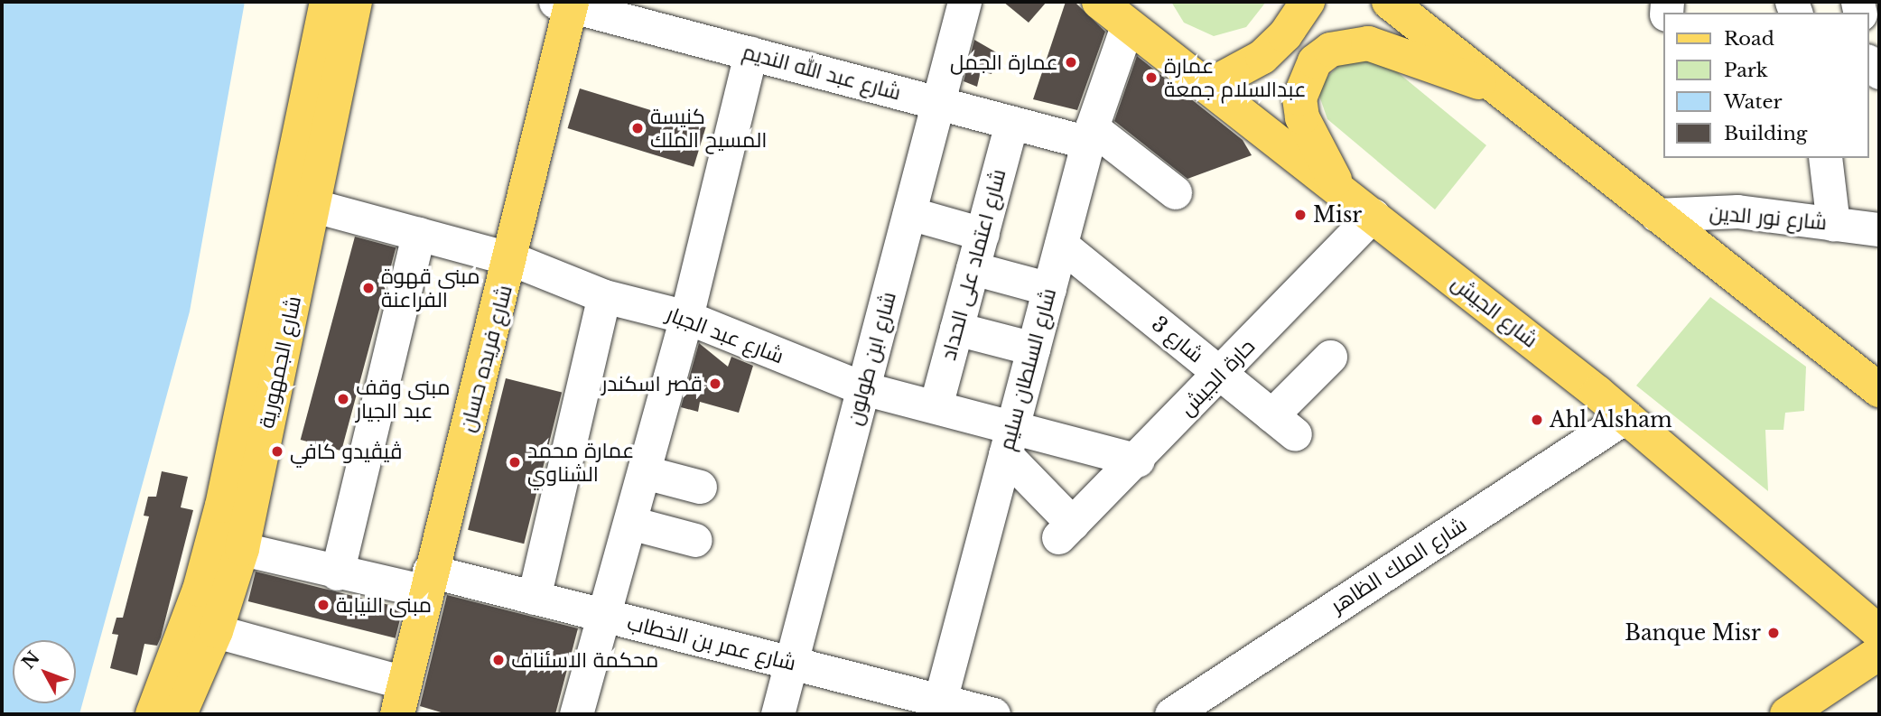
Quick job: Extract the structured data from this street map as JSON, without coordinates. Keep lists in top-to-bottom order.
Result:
{
  "streets": {
    "main road": ["شارع الجيش", "شارع فريده حسان", "شارع الجمهورية"],
    "street": [
      "شارع عبد الله النديم",
      "شارع نور الدين",
      "شارع اعتماد على الحداد",
      "شارع عبد الجبار",
      "شارع 3",
      "شارع ابن طولون",
      "شارع السلطان سليم",
      "حارة الجيش",
      "شارع الملك الظاهر",
      "شارع عمر بن الخطاب"
    ]
  },
  "crossings": [
    ["شارع عبد الله النديم", "شارع اعتماد على الحداد"],
    ["شارع عبد الله النديم", "شارع فريده حسان"],
    ["شارع عبد الله النديم", "شارع ابن طولون"],
    ["شارع عبد الله النديم", "شارع السلطان سليم"],
    ["شارع اعتماد على الحداد", "شارع عبد الجبار"],
    ["شارع الجيش", "شارع السلطان سليم"],
    ["شارع الجيش", "حارة الجيش"],
    ["شارع الجيش", "شارع الملك الظاهر"],
    ["شارع عبد الجبار", "شارع فريده حسان"],
    ["شارع عبد الجبار", "شارع ابن طولون"],
    ["شارع عبد الجبار", "شارع الجمهورية"],
    ["شارع عبد الجبار", "شارع السلطان سليم"],
    ["شارع عبد الجبار", "حارة الجيش"],
    ["شارع 3", "شارع السلطان سليم"],
    ["شارع 3", "حارة الجيش"],
    ["شارع فريده حسان", "شارع عمر بن الخطاب"],
    ["شارع ابن طولون", "شارع عمر بن الخطاب"],
    ["شارع الجمهورية", "شارع عمر بن الخطاب"],
    ["شارع السلطان سليم", "حارة الجيش"],
    ["شارع السلطان سليم", "شارع عمر بن الخطاب"]
  ],
  "places": [
    "عمارة الجمل",
    "عمارة عبدالسلام جمعة",
    "كنيسة المسيح الملك",
    "Misr",
    "مبنى قهوة الفراعنة",
    "قصر اسكندر",
    "مبنى وقف عبد الجيار",
    "Ahl Alsham",
    "ڤيڤيدو كافي",
    "عمارة محمد الشناوي",
    "مبنى النيابة",
    "Banque Misr",
    "محكمة الاسئناف"
  ],
  "legend": [
    "Road",
    "Park",
    "Water",
    "Building"
  ],
  "north": "top left"
}
